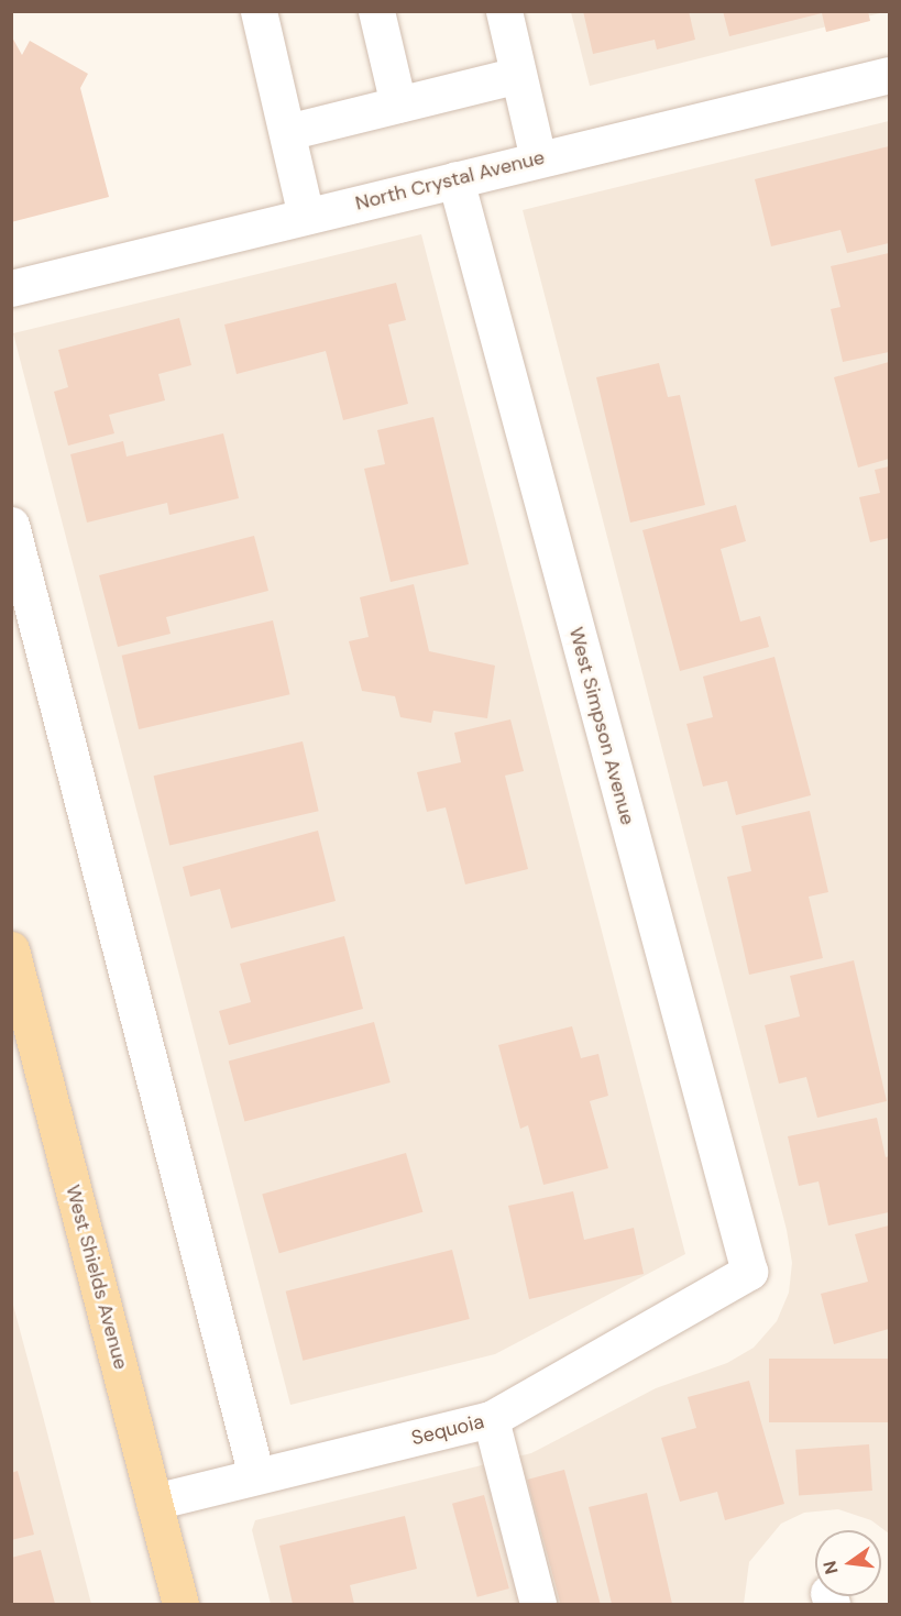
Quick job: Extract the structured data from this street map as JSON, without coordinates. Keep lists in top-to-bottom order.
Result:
{
  "streets": {
    "main road": ["West Shields Avenue"],
    "street": ["North Crystal Avenue", "West Simpson Avenue", "Sequoia"]
  },
  "crossings": [
    ["North Crystal Avenue", "West Simpson Avenue"],
    ["West Simpson Avenue", "Sequoia"],
    ["West Shields Avenue", "Sequoia"]
  ],
  "north": "left"
}
